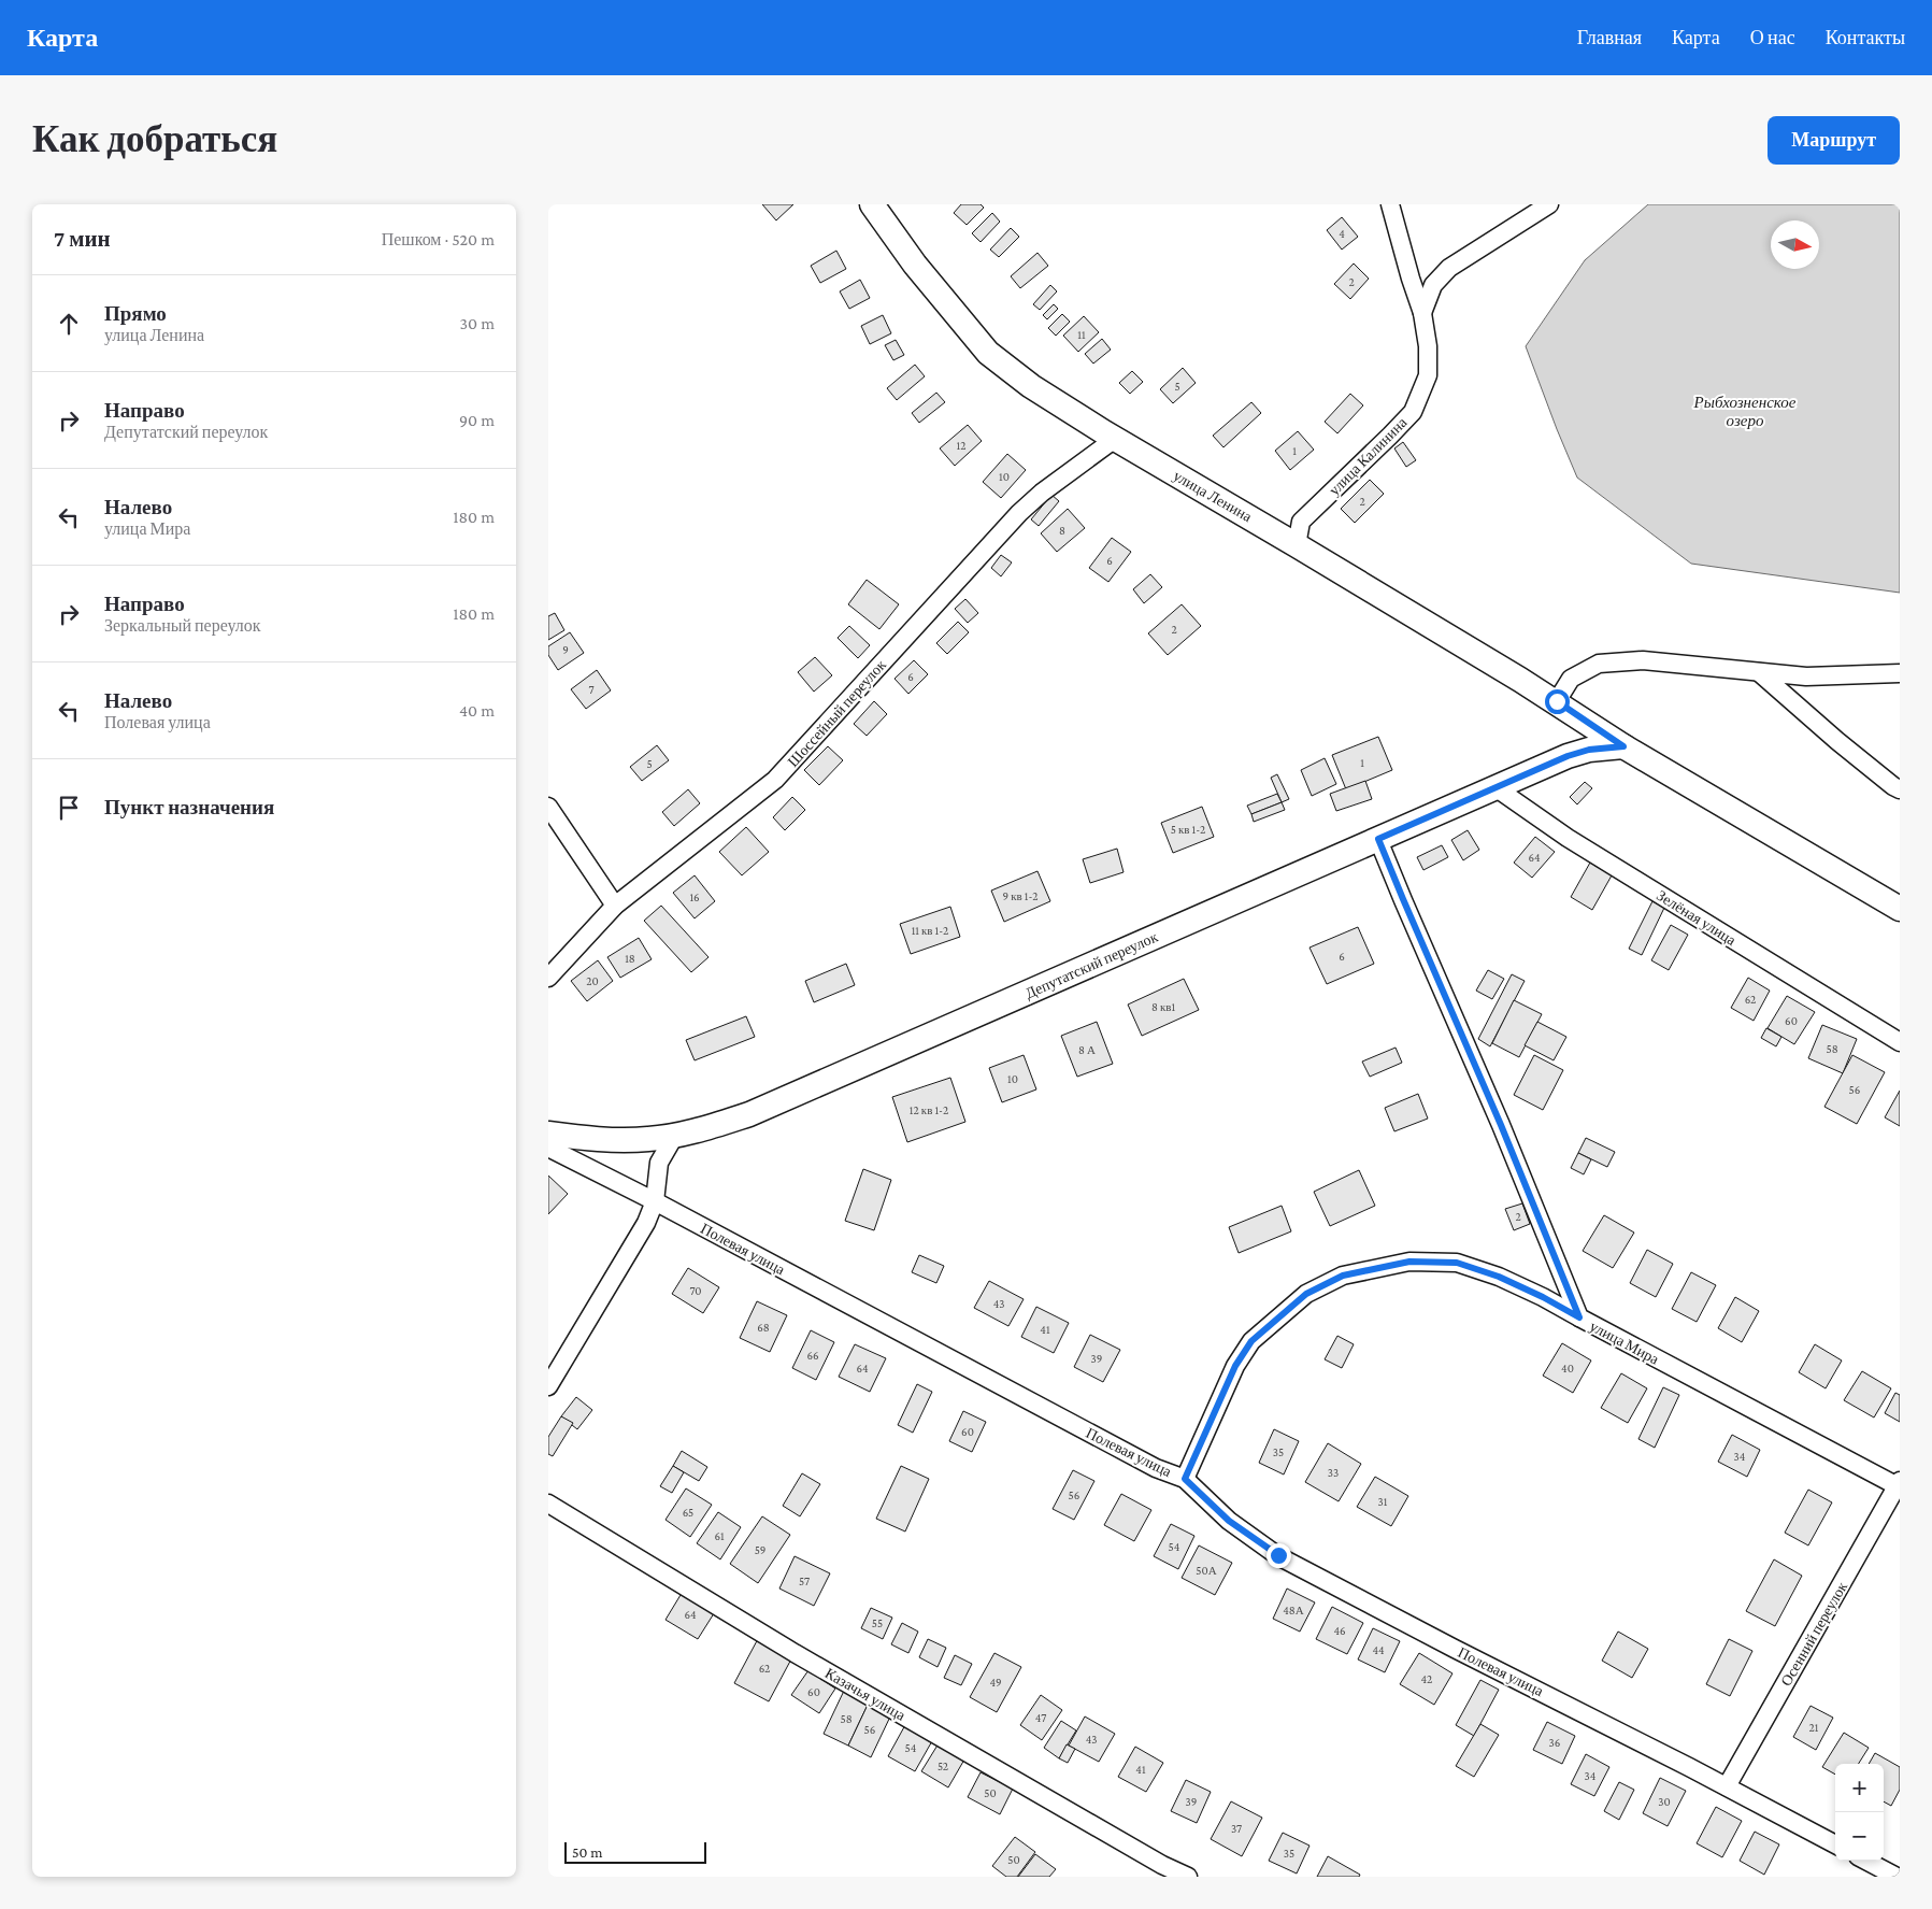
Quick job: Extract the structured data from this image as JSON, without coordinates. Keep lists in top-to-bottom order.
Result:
{
  "streets": {
    "street": [
      "улица Калинина",
      "улица Ленина",
      "Шоссейный переулок",
      "Зелёная улица",
      "Депутатский переулок",
      "Полевая улица",
      "улица Мира",
      "Осенний переулок",
      "Казачья улица"
    ]
  },
  "crossings": [
    ["улица Калинина", "улица Ленина"],
    ["улица Ленина", "Шоссейный переулок"],
    ["улица Ленина", "Депутатский переулок"],
    ["Зелёная улица", "Депутатский переулок"],
    ["Депутатский переулок", "улица Мира"],
    ["Полевая улица", "Осенний переулок"],
    ["улица Мира", "Осенний переулок"]
  ],
  "water": ["Рыбхозненское озеро"],
  "house_numbers": [
    "4",
    "2",
    "11",
    "5",
    "12",
    "1",
    "10",
    "2",
    "8",
    "6",
    "2",
    "9",
    "6",
    "7",
    "1",
    "5",
    "5 кв 1-2",
    "64",
    "9 кв 1-2",
    "16",
    "11 кв 1-2",
    "6",
    "18",
    "20",
    "62",
    "8 кв1",
    "60",
    "58",
    "8 А",
    "10",
    "56",
    "12 кв 1-2",
    "2",
    "70",
    "43",
    "68",
    "41",
    "66",
    "39",
    "64",
    "40",
    "60",
    "35",
    "34",
    "33",
    "56",
    "31",
    "65",
    "61",
    "54",
    "59",
    "50А",
    "57",
    "48А",
    "64",
    "55",
    "46",
    "44",
    "62",
    "42",
    "49",
    "60",
    "47",
    "58",
    "21",
    "56",
    "43",
    "36",
    "54",
    "52",
    "41",
    "34",
    "50",
    "39",
    "30",
    "37",
    "35",
    "50"
  ],
  "scale_bar": "50 m",
  "north": "right",
  "page": {
    "header": "Карта",
    "nav": [
      "Главная",
      "Карта",
      "О нас",
      "Контакты"
    ],
    "buttons": "Маршрут",
    "title": "Как добраться",
    "heading": ["7 мин", "Пешком · 520 m"],
    "list": [
      ["Прямо", "улица Ленина", "30 m"],
      ["Направо", "Депутатский переулок", "90 m"],
      ["Налево", "улица Мира", "180 m"],
      ["Направо", "Зеркальный переулок", "180 m"],
      ["Налево", "Полевая улица", "40 m"],
      "Пункт назначения"
    ],
    "map_buttons": ["+", "−"],
    "scale": "50 m"
  }
}
